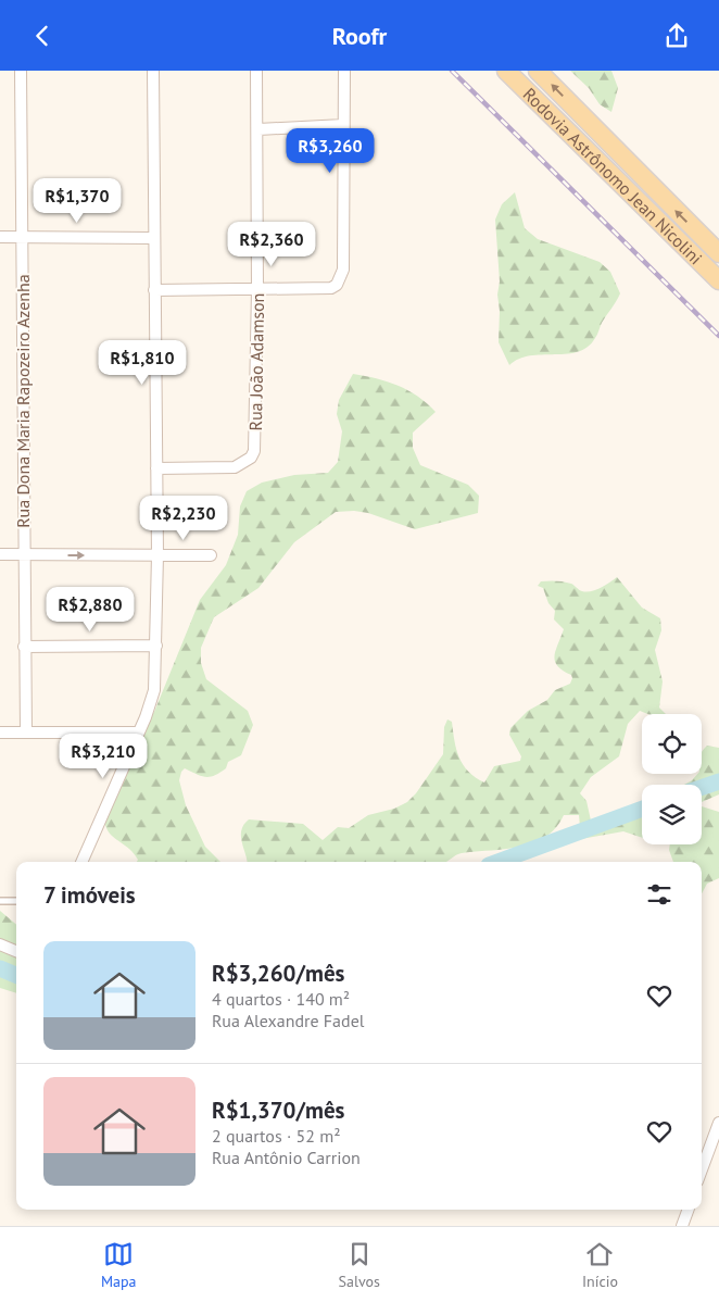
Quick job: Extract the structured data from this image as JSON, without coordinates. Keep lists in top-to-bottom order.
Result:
{
  "streets": {
    "main road": ["Rodovia Astrônomo Jean Nicolini"],
    "street": ["Rua João Adamson", "Rua Dona Maria Rapozeiro Azenha"]
  },
  "page": {
    "header": "Roofr",
    "price": [
      "R$3,260",
      "R$1,370",
      "R$2,360",
      "R$1,810",
      "R$2,230",
      "R$2,880",
      "R$3,210"
    ],
    "heading": "7 imóveis",
    "list": [
      {
        "name": "R$3,260/mês",
        "note": "4 quartos · 140 m² · Rua Alexandre Fadel"
      },
      {
        "name": "R$1,370/mês",
        "note": "2 quartos · 52 m² · Rua Antônio Carrion"
      }
    ],
    "tabs": ["Mapa", "Salvos", "Início"]
  }
}
